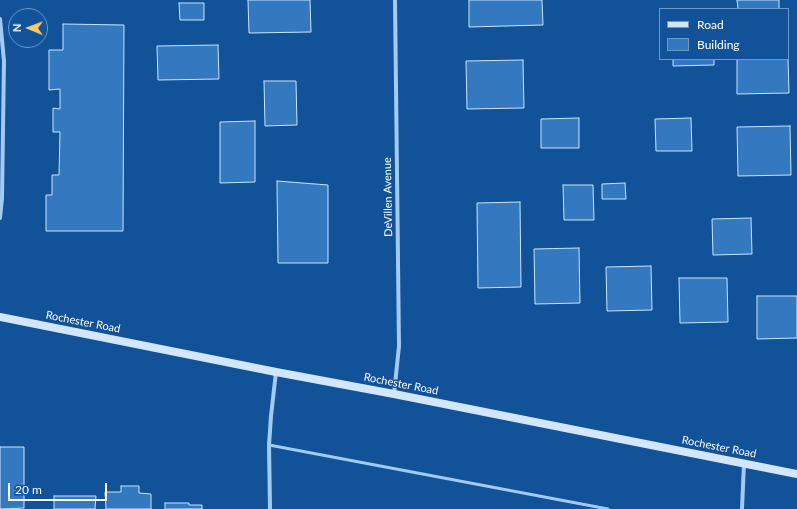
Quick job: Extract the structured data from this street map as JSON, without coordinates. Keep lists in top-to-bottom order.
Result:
{
  "streets": {
    "main road": ["Rochester Road"],
    "street": ["DeVillen Avenue"]
  },
  "crossings": [
    ["DeVillen Avenue", "Rochester Road"]
  ],
  "legend": ["Road", "Building"],
  "scale_bar": "20 m",
  "north": "left"
}
